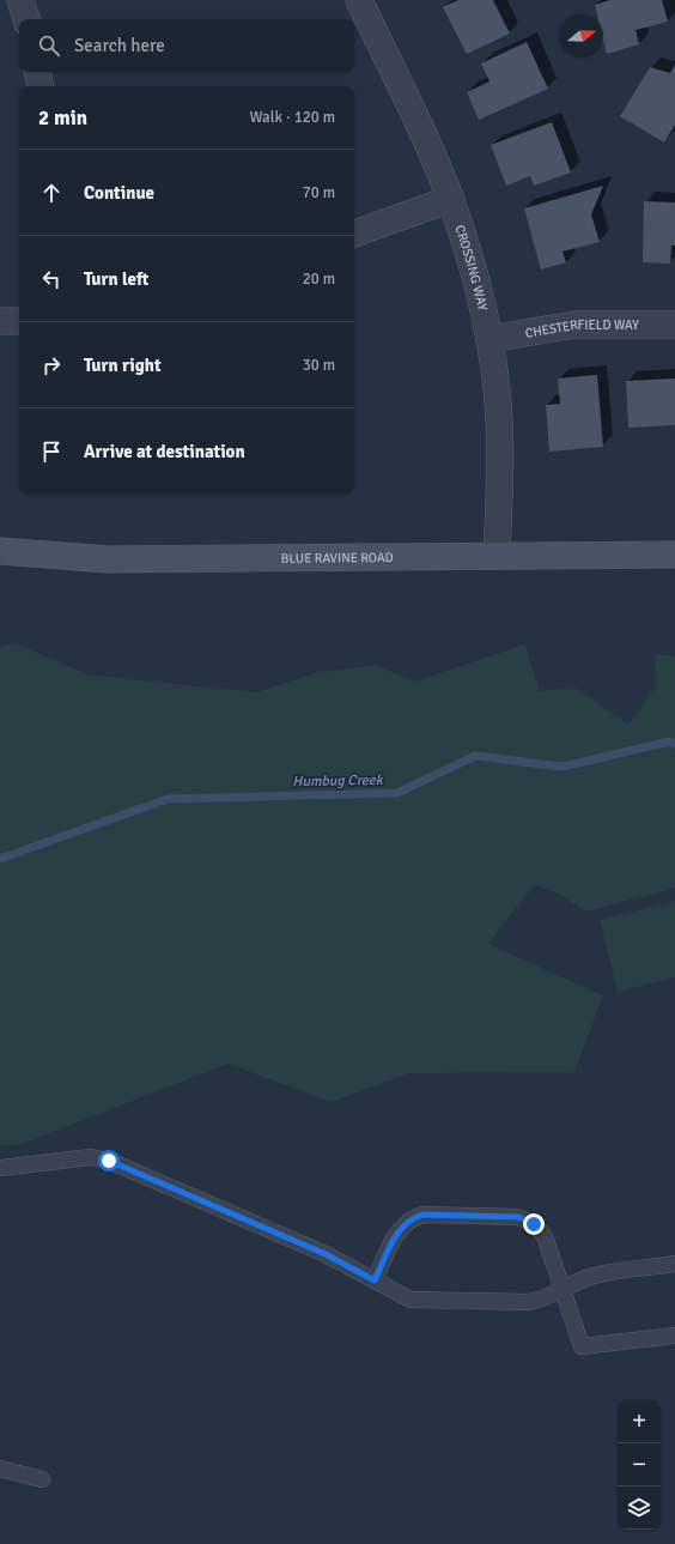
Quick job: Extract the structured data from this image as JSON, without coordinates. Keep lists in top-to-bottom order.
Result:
{
  "streets": {
    "main road": ["BLUE RAVINE ROAD"],
    "street": ["CROSSING WAY", "CHESTERFIELD WAY"]
  },
  "crossings": [
    ["CROSSING WAY", "CHESTERFIELD WAY"],
    ["CROSSING WAY", "BLUE RAVINE ROAD"]
  ],
  "water": ["Humbug Creek"],
  "north": "right",
  "page": {
    "search": "Search here",
    "heading": ["2 min", "Walk · 120 m"],
    "list": [
      ["Continue", "70 m"],
      ["Turn left", "20 m"],
      ["Turn right", "30 m"],
      "Arrive at destination"
    ],
    "map_buttons": ["+", "−"]
  }
}
